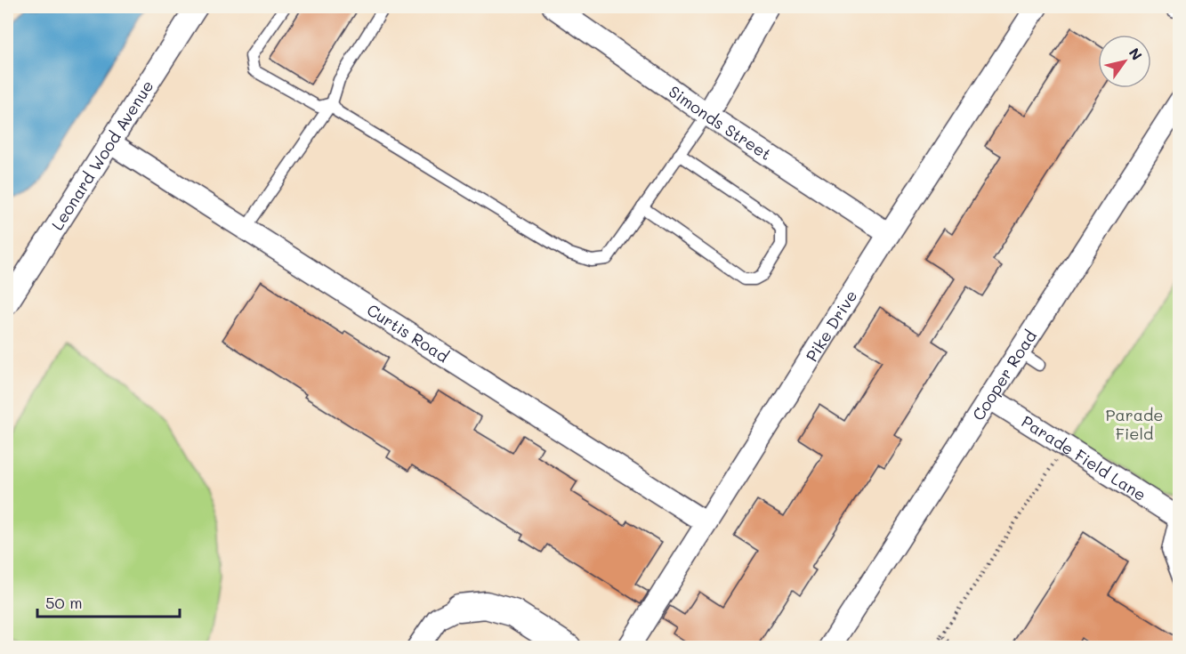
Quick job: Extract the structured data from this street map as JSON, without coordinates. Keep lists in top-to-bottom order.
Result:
{
  "streets": {
    "street": [
      "Simonds Street",
      "Leonard Wood Avenue",
      "Pike Drive",
      "Curtis Road",
      "Cooper Road",
      "Parade Field Lane"
    ]
  },
  "crossings": [
    ["Simonds Street", "Pike Drive"],
    ["Leonard Wood Avenue", "Curtis Road"],
    ["Pike Drive", "Curtis Road"],
    ["Cooper Road", "Parade Field Lane"]
  ],
  "parks": ["Parade Field"],
  "scale_bar": "50 m",
  "north": "top right"
}
